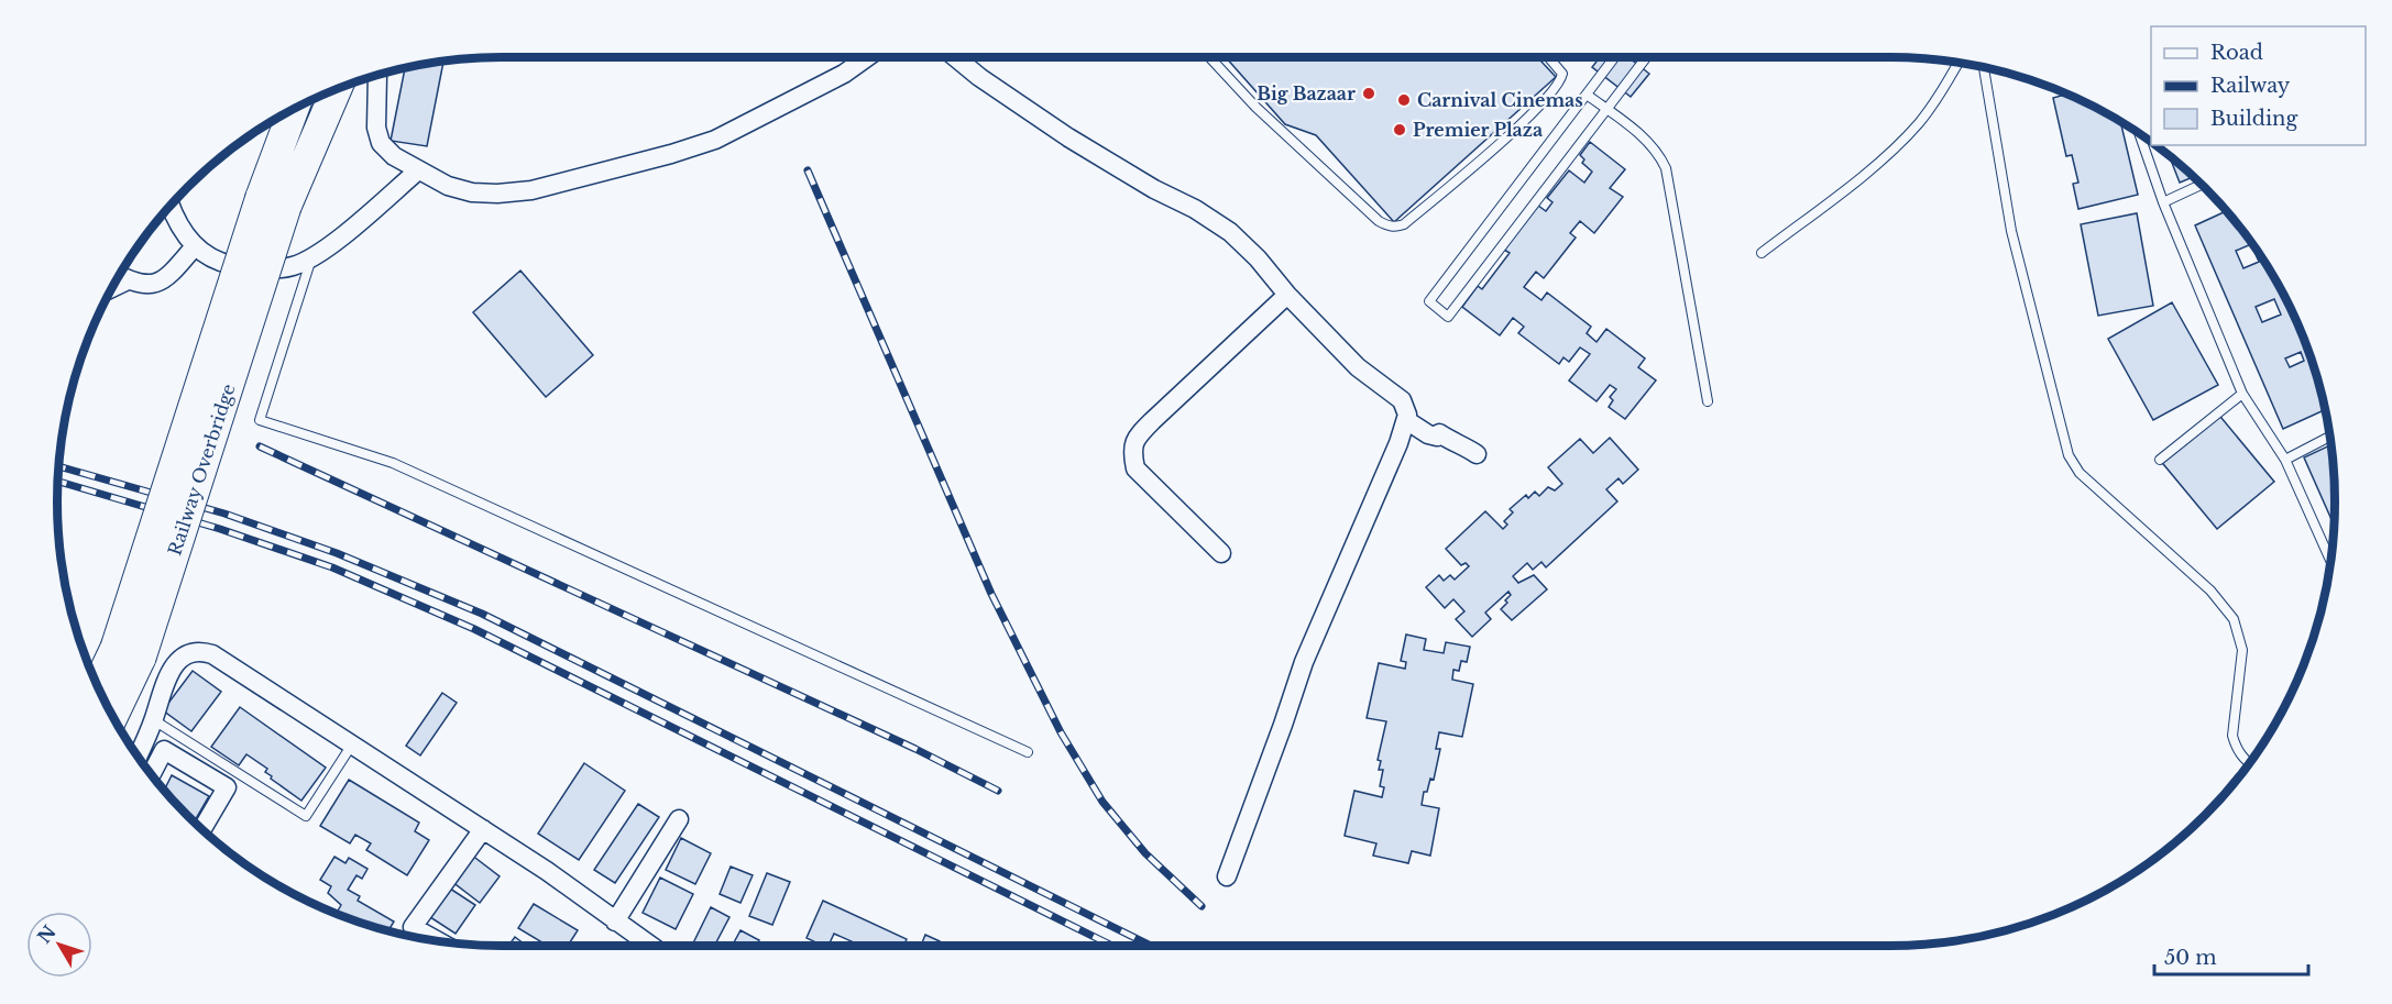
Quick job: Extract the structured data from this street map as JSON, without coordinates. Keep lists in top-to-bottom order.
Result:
{
  "streets": {
    "main road": ["Railway Overbridge"]
  },
  "places": ["Big Bazaar", "Carnival Cinemas", "Premier Plaza"],
  "legend": ["Road", "Railway", "Building"],
  "scale_bar": "50 m",
  "north": "top left"
}
